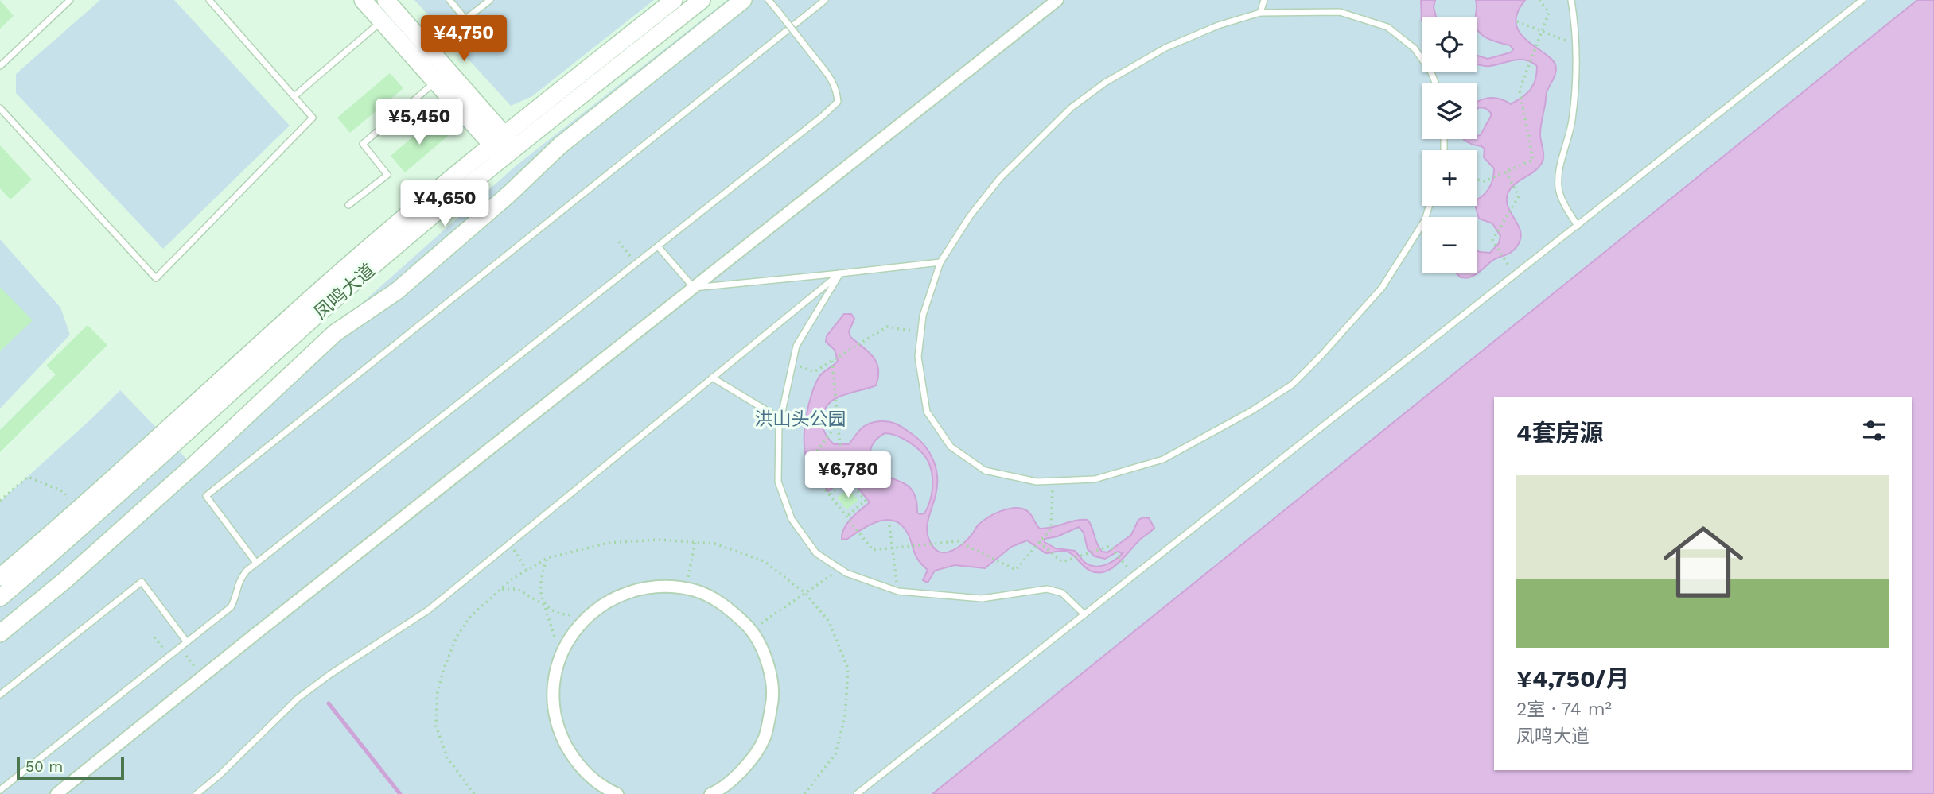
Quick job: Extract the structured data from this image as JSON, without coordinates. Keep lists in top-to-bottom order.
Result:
{
  "streets": {
    "street": ["凤鸣大道"]
  },
  "parks": ["洪山头公园"],
  "scale_bar": "50 m",
  "page": {
    "price": [
      "¥4,750",
      "¥5,450",
      "¥4,650",
      "¥6,780"
    ],
    "map_buttons": ["+", "−"],
    "heading": "4套房源",
    "list": [
      {
        "name": "¥4,750/月",
        "note": "2室 · 74 m² · 凤鸣大道"
      }
    ],
    "scale": "50 m"
  }
}
